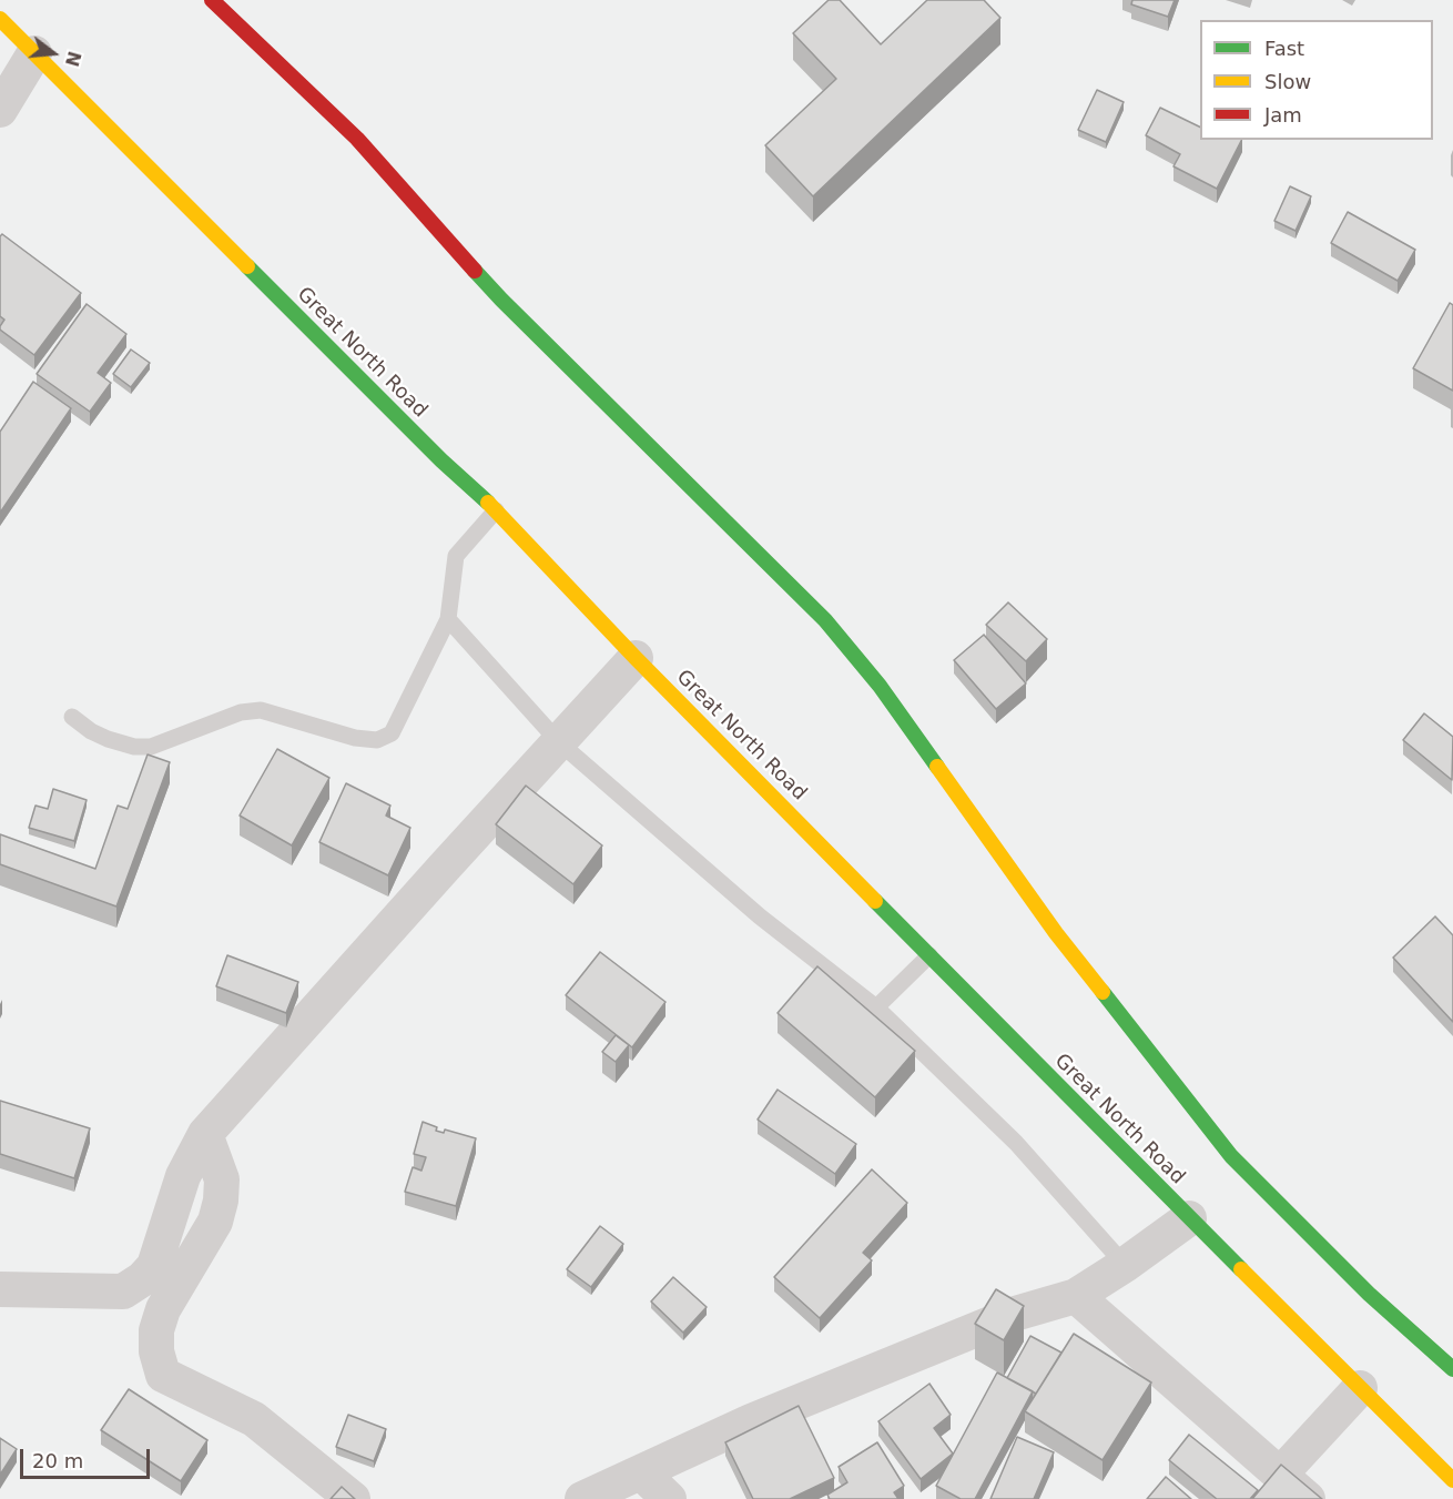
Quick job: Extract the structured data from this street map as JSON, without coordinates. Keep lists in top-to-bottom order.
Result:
{
  "streets": {
    "main road": ["Great North Road"]
  },
  "legend": ["Fast", "Slow", "Jam"],
  "scale_bar": "20 m",
  "north": "right"
}
